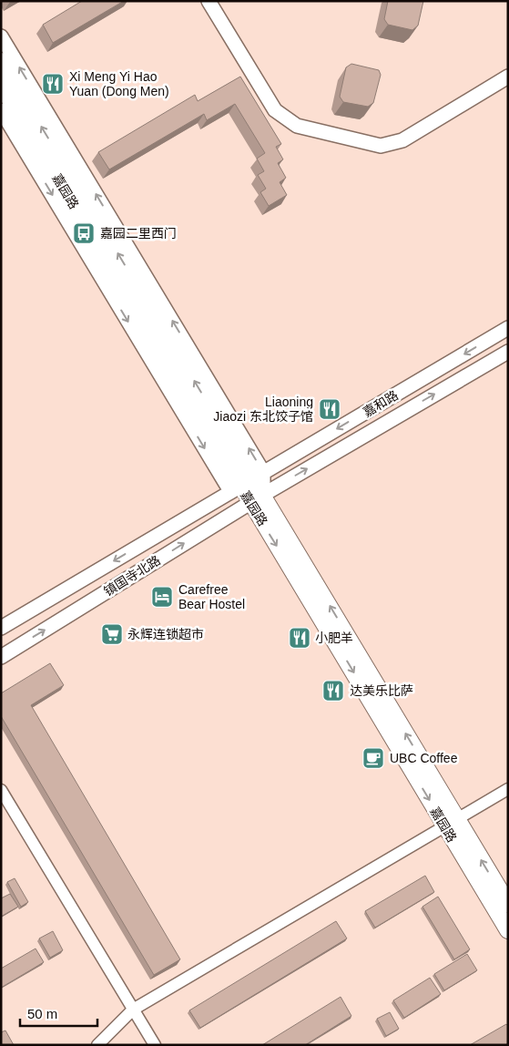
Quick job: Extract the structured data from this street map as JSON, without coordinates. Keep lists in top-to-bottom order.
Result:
{
  "streets": {
    "main road": ["嘉园路"],
    "street": ["嘉和路", "镇国寺北路"]
  },
  "crossings": [
    ["嘉园路", "嘉和路"],
    ["嘉园路", "镇国寺北路"],
    ["嘉和路", "镇国寺北路"]
  ],
  "places": {
    "restaurant": [
      "Xi Meng Yi Hao Yuan (Dong Men)",
      "Liaoning Jiaozi 东北饺子馆",
      "小肥羊",
      "达美乐比萨"
    ],
    "bus stop": ["嘉园二里西门"],
    "hotel": ["Carefree Bear Hostel"],
    "supermarket": ["永辉连锁超市"],
    "cafe": ["UBC Coffee"]
  },
  "scale_bar": "50 m"
}
